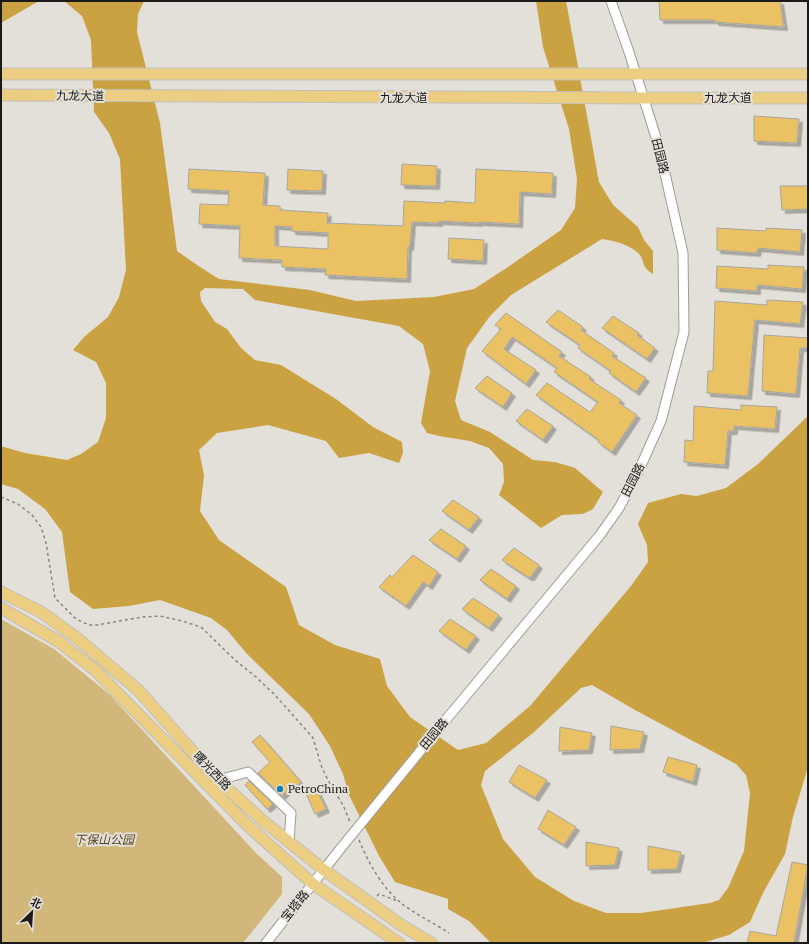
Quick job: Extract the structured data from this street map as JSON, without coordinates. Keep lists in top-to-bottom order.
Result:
{
  "streets": {
    "main road": ["九龙大道", "曙光西路"],
    "street": ["田园路", "宝塔路"]
  },
  "crossings": [
    ["九龙大道", "田园路"],
    ["田园路", "曙光西路"],
    ["田园路", "宝塔路"],
    ["曙光西路", "宝塔路"]
  ],
  "parks": ["下保山公园"],
  "places": ["PetroChina"],
  "north": "top right"
}
